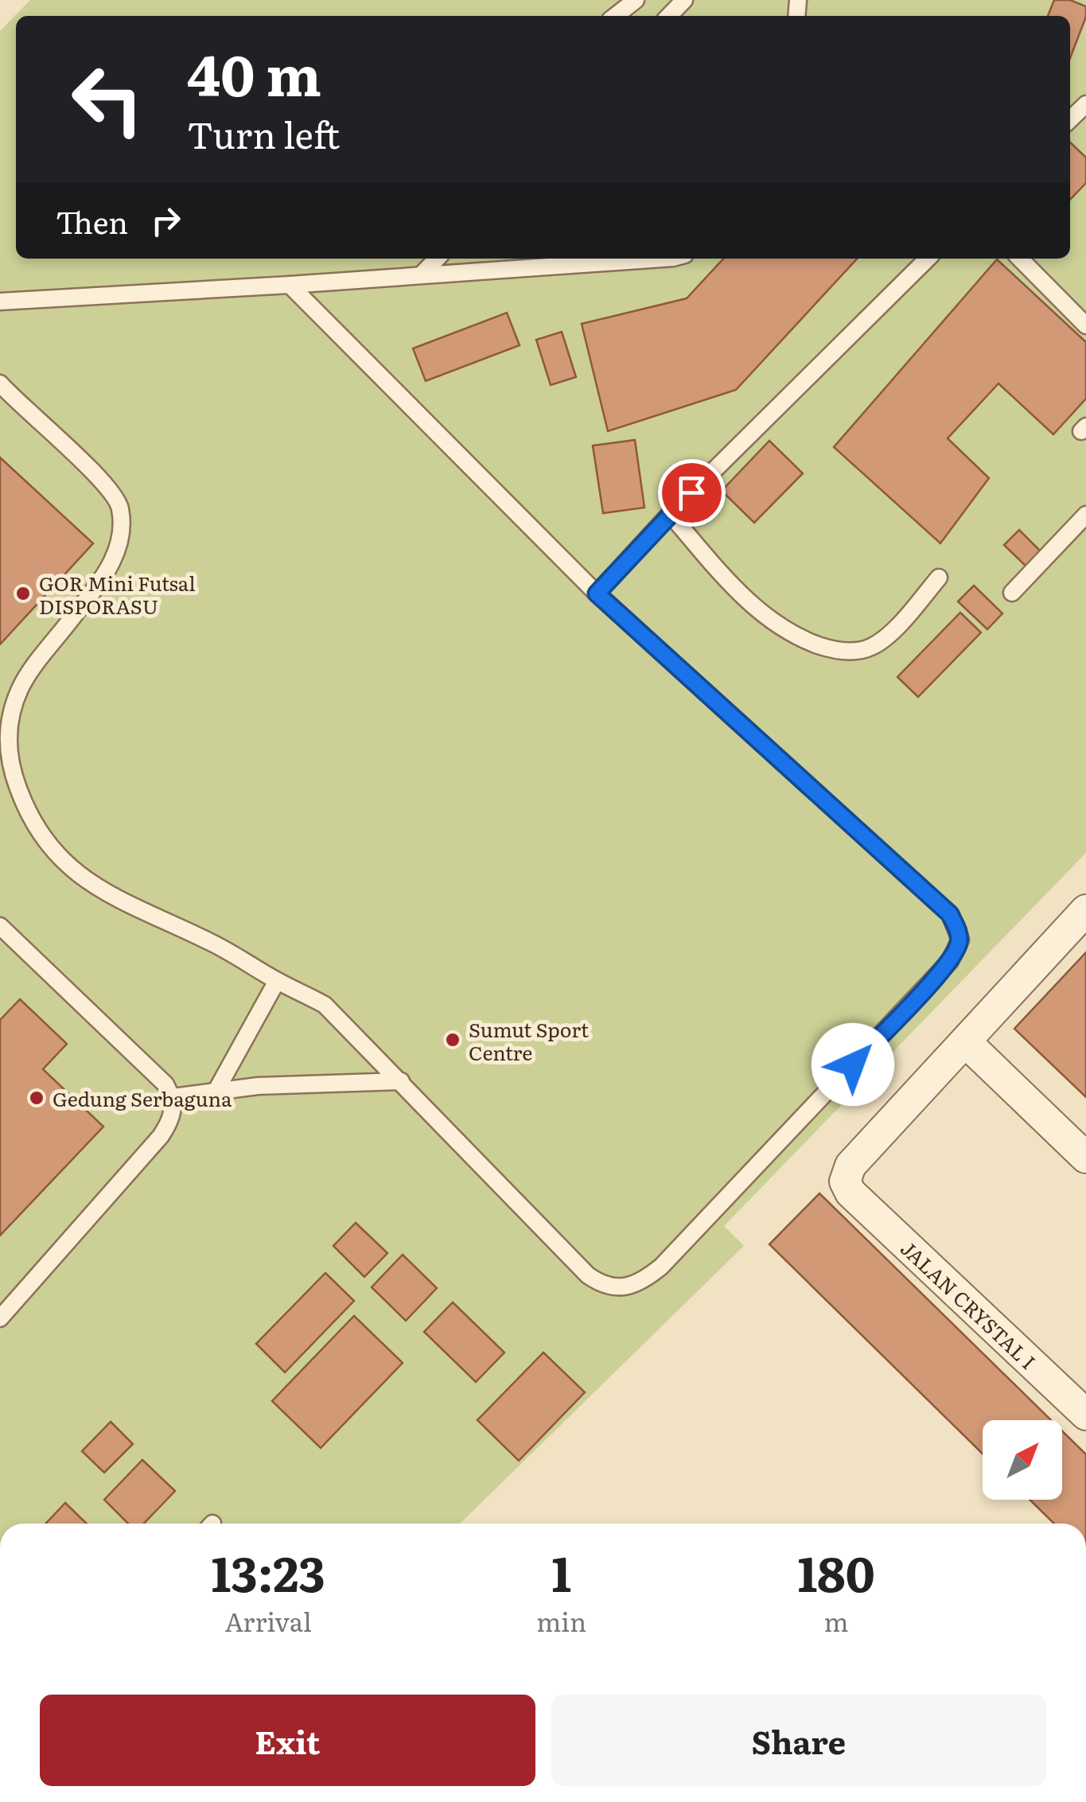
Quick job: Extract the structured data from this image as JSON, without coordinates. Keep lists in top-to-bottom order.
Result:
{
  "streets": {
    "street": ["JALAN CRYSTAL I"]
  },
  "places": ["GOR Mini Futsal DISPORASU", "Sumut Sport Centre", "Gedung Serbaguna"],
  "north": "top right",
  "page": {
    "turn": ["40 m", "Turn left"],
    "then": "Then",
    "eta": [
      "13:23",
      "Arrival",
      "1",
      "min",
      "180",
      "m"
    ],
    "buttons": ["Exit", "Share"]
  }
}
